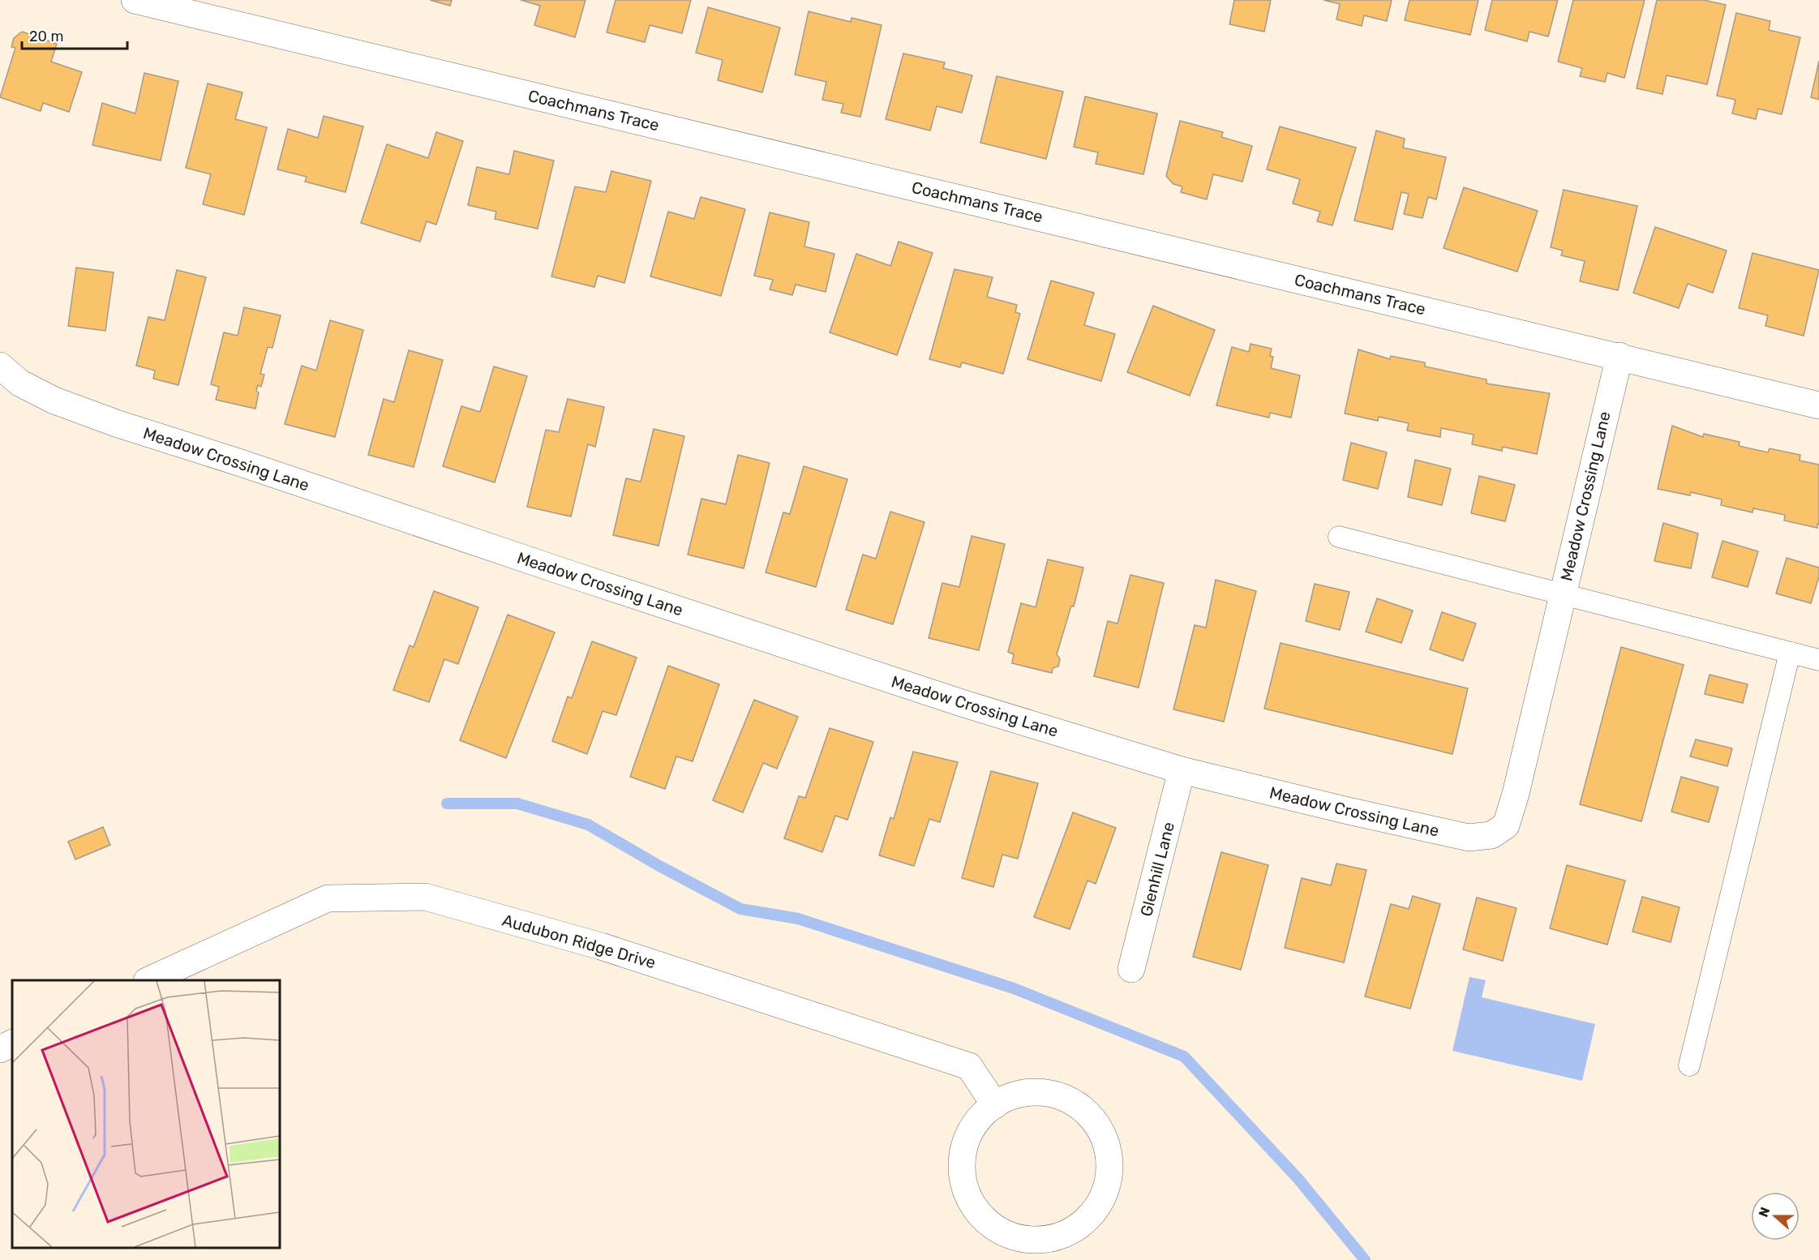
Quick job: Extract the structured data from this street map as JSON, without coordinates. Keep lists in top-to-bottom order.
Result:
{
  "streets": {
    "street": [
      "Coachmans Trace",
      "Meadow Crossing Lane",
      "Glenhill Lane",
      "Audubon Ridge Drive"
    ]
  },
  "crossings": [
    ["Coachmans Trace", "Meadow Crossing Lane"],
    ["Meadow Crossing Lane", "Glenhill Lane"]
  ],
  "scale_bar": "20 m",
  "north": "left"
}
